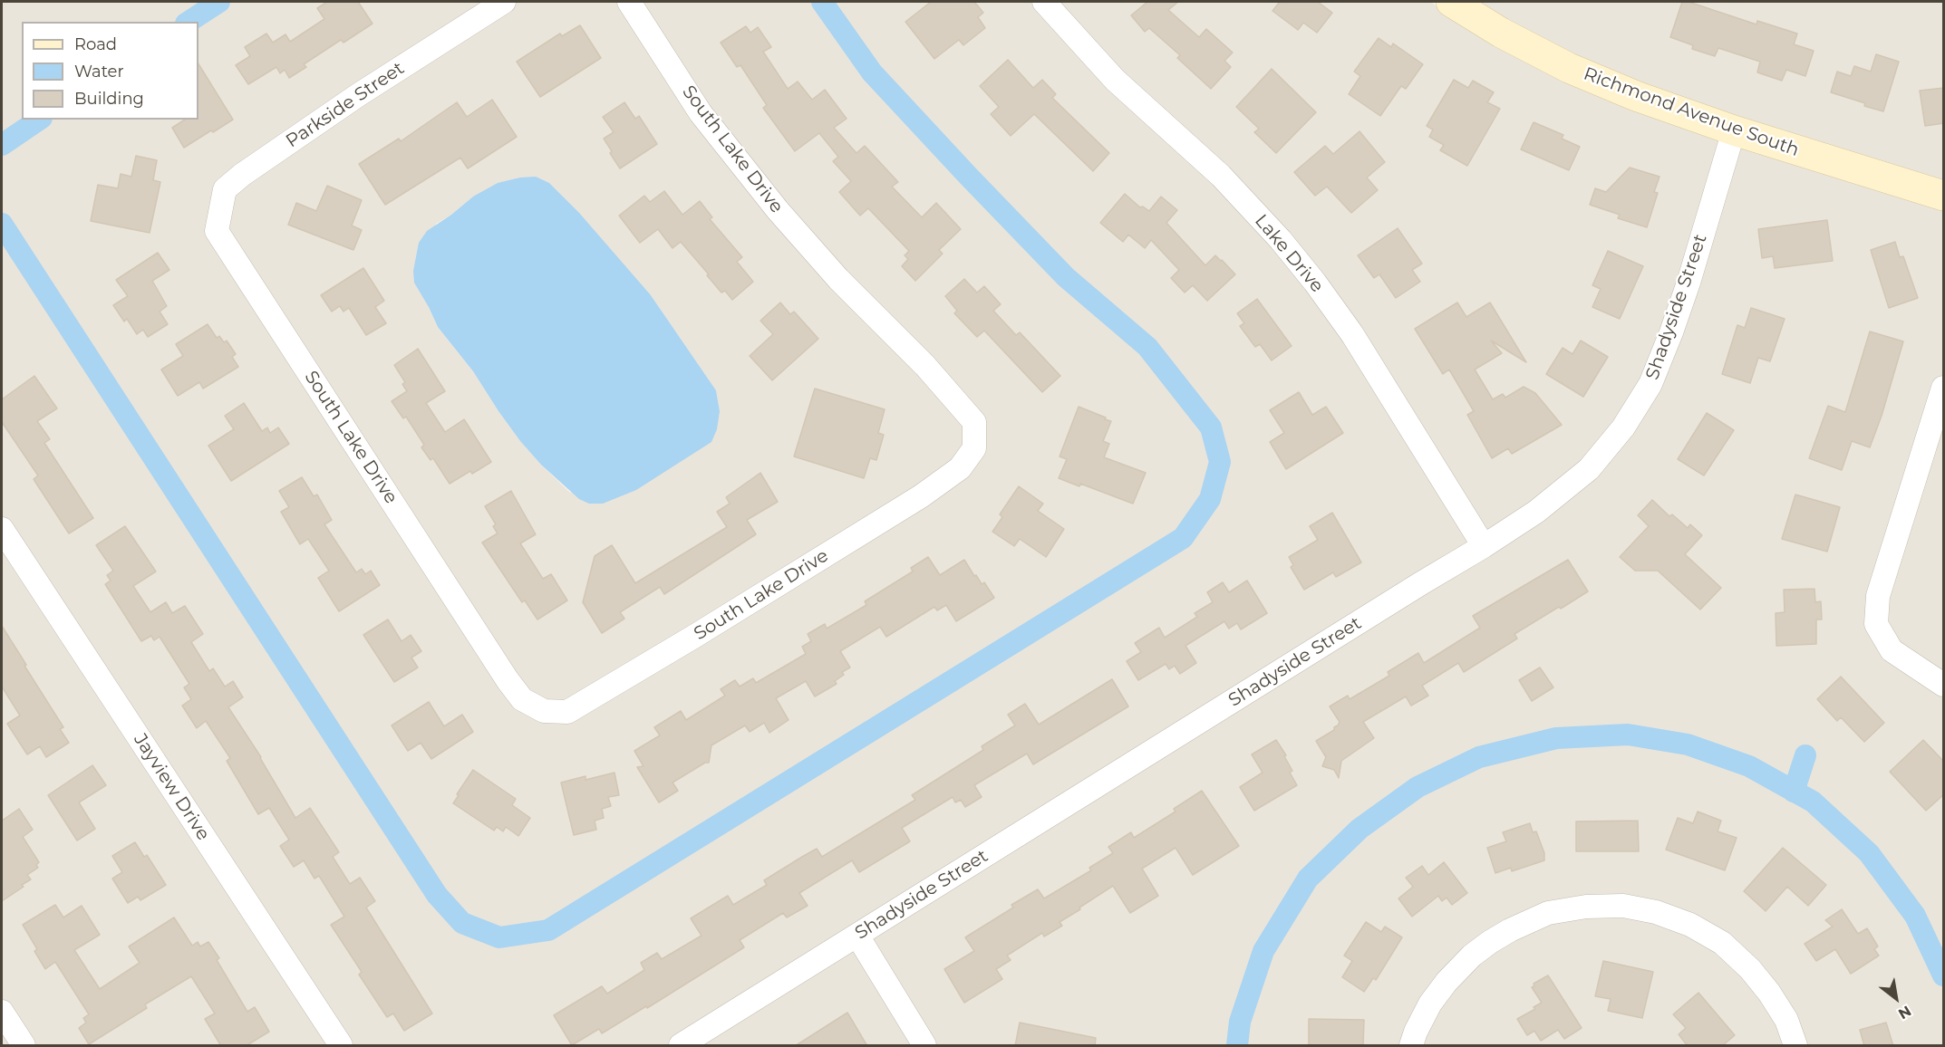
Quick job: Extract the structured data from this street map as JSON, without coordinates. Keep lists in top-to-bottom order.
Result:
{
  "streets": {
    "street": [
      "Parkside Street",
      "Richmond Avenue South",
      "South Lake Drive",
      "Lake Drive",
      "Shadyside Street",
      "Jayview Drive"
    ]
  },
  "crossings": [
    ["Parkside Street", "South Lake Drive"],
    ["Richmond Avenue South", "Shadyside Street"],
    ["Lake Drive", "Shadyside Street"]
  ],
  "legend": ["Road", "Water", "Building"],
  "north": "bottom right"
}
